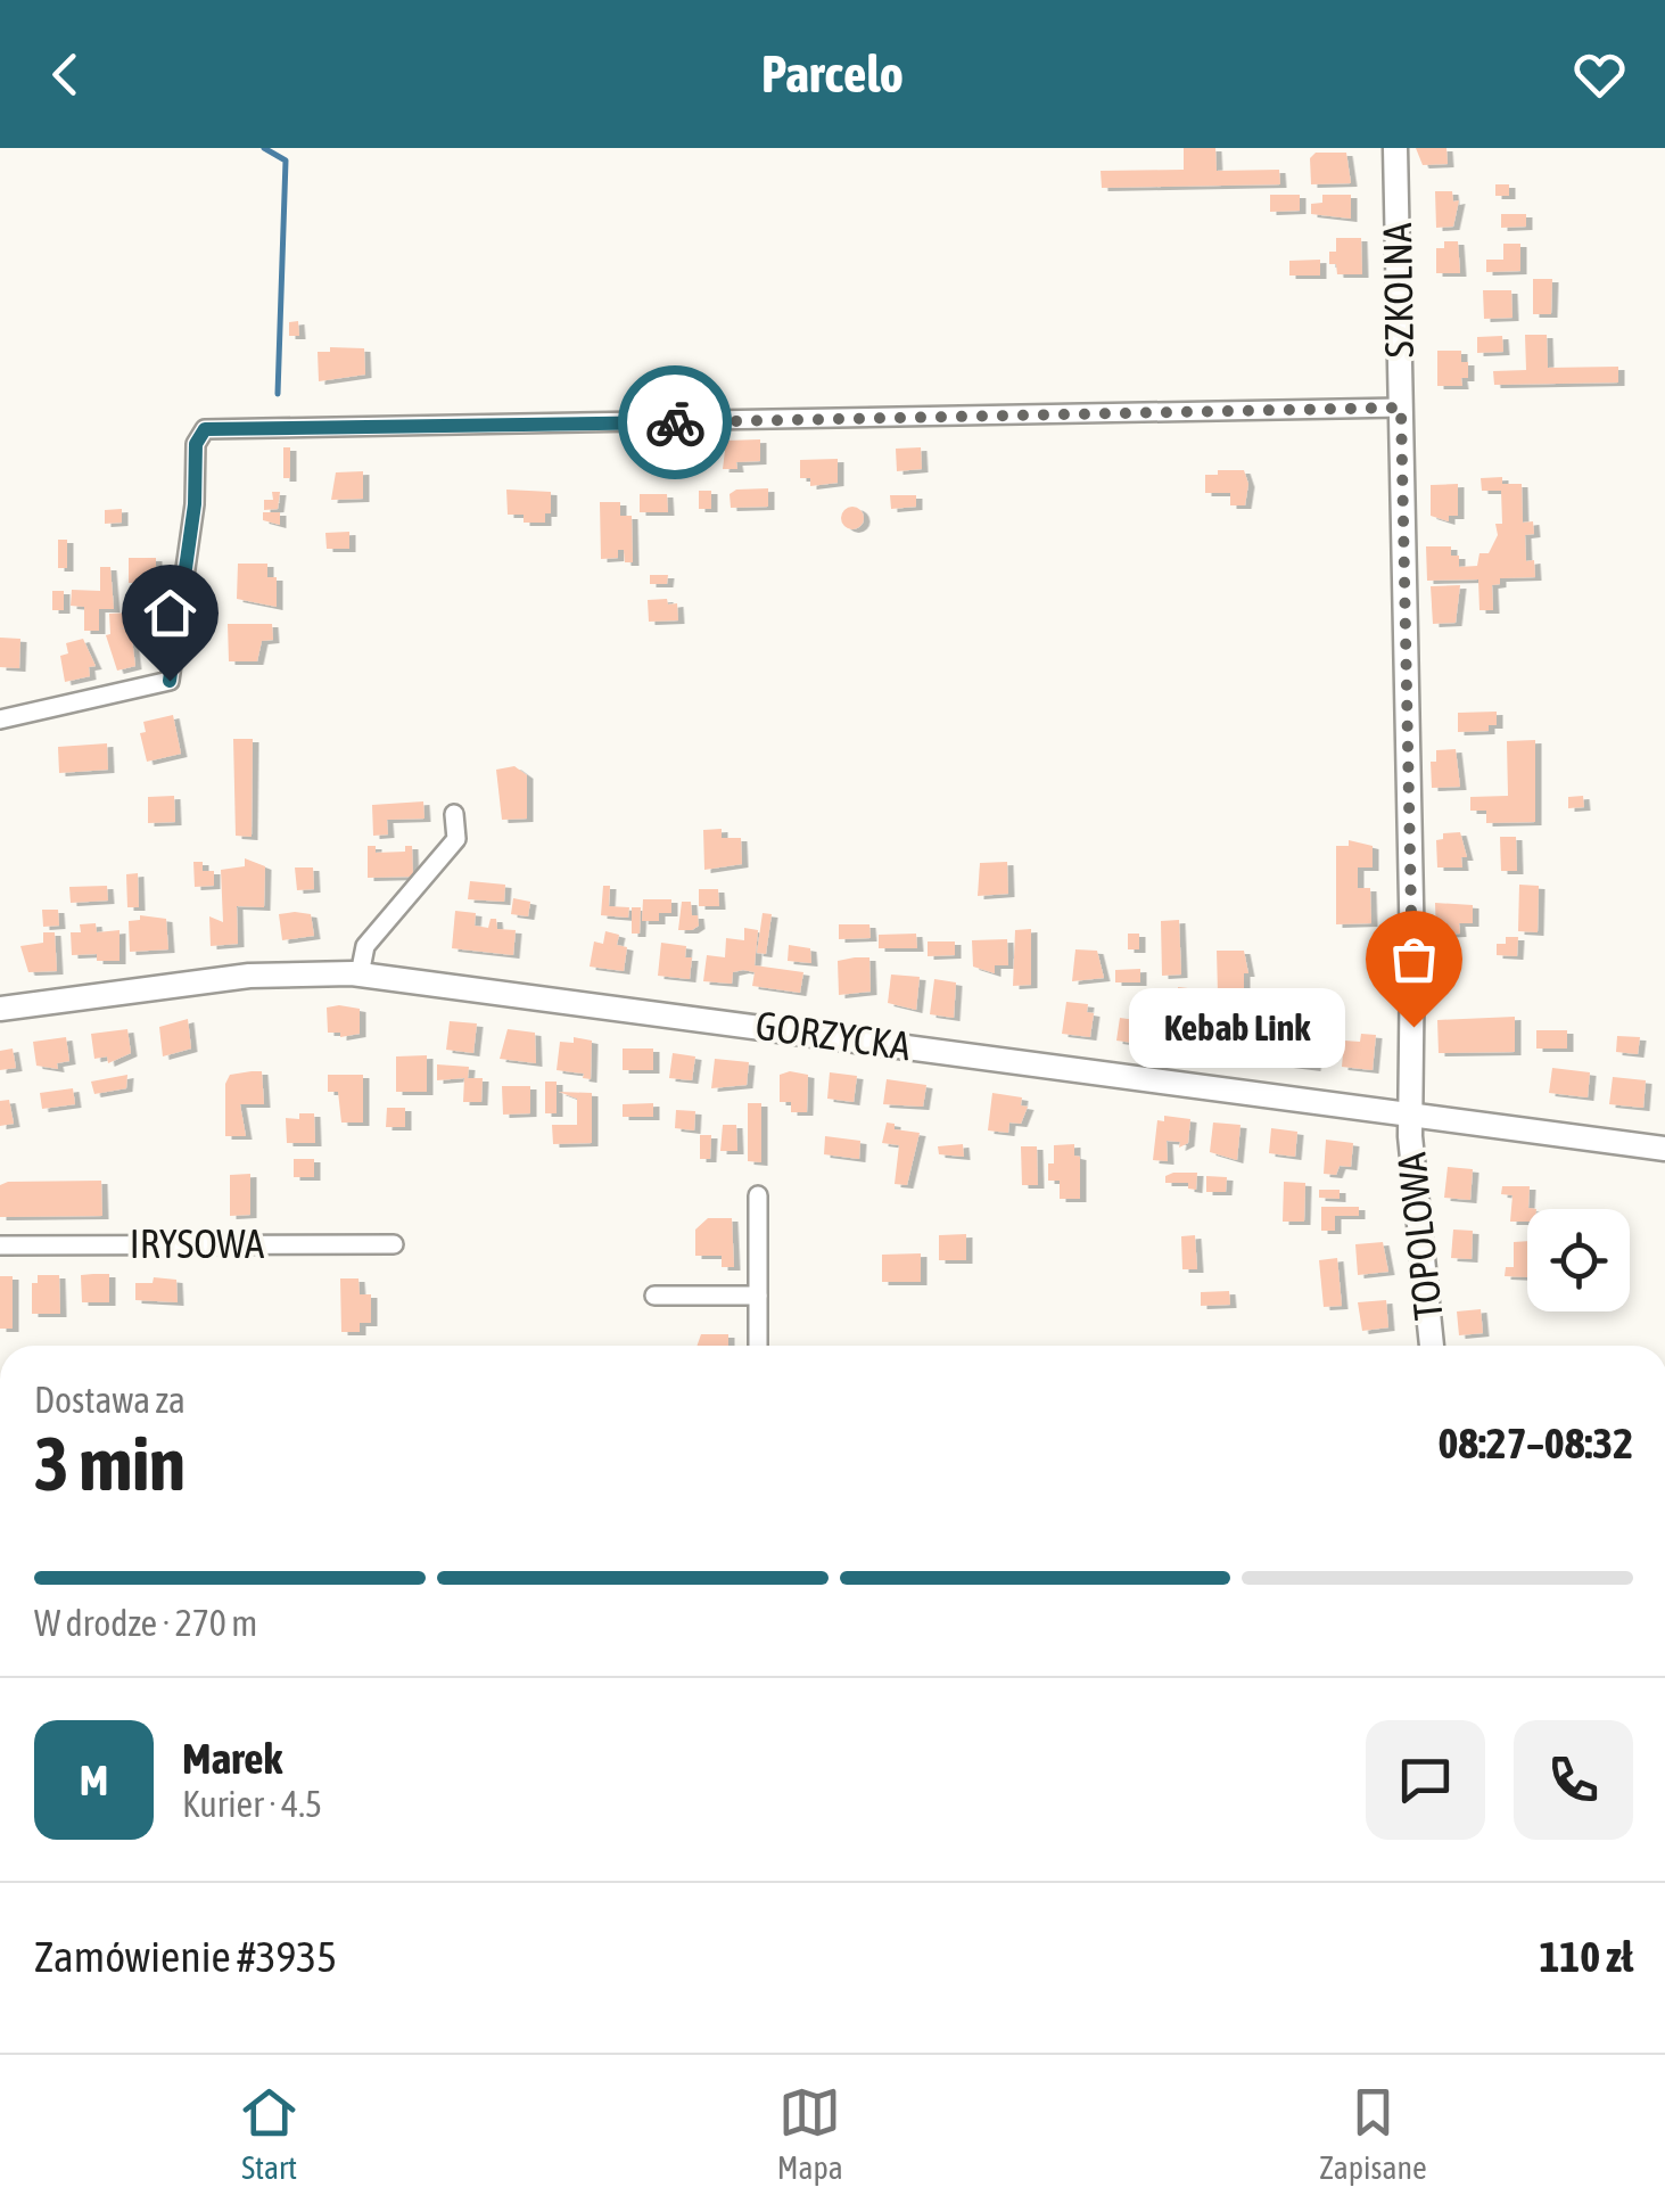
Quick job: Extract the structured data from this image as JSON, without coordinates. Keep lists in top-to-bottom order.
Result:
{
  "streets": {
    "street": [
      "SZKOLNA",
      "GORZYCKA",
      "TOPOLOWA",
      "IRYSOWA"
    ]
  },
  "crossings": [
    ["SZKOLNA", "GORZYCKA"],
    ["SZKOLNA", "TOPOLOWA"],
    ["GORZYCKA", "TOPOLOWA"]
  ],
  "places": ["Kebab Link"],
  "page": {
    "header": "Parcelo",
    "bubble": "Kebab Link",
    "heading": ["3 min", "Dostawa za", "08:27–08:32"],
    "panel": [
      "Marek",
      "Kurier · 4.5",
      "Zamówienie #3935",
      "110 zł"
    ],
    "bar": "W drodze · 270 m",
    "round": "M",
    "tabs": ["Start", "Mapa", "Zapisane"]
  }
}
